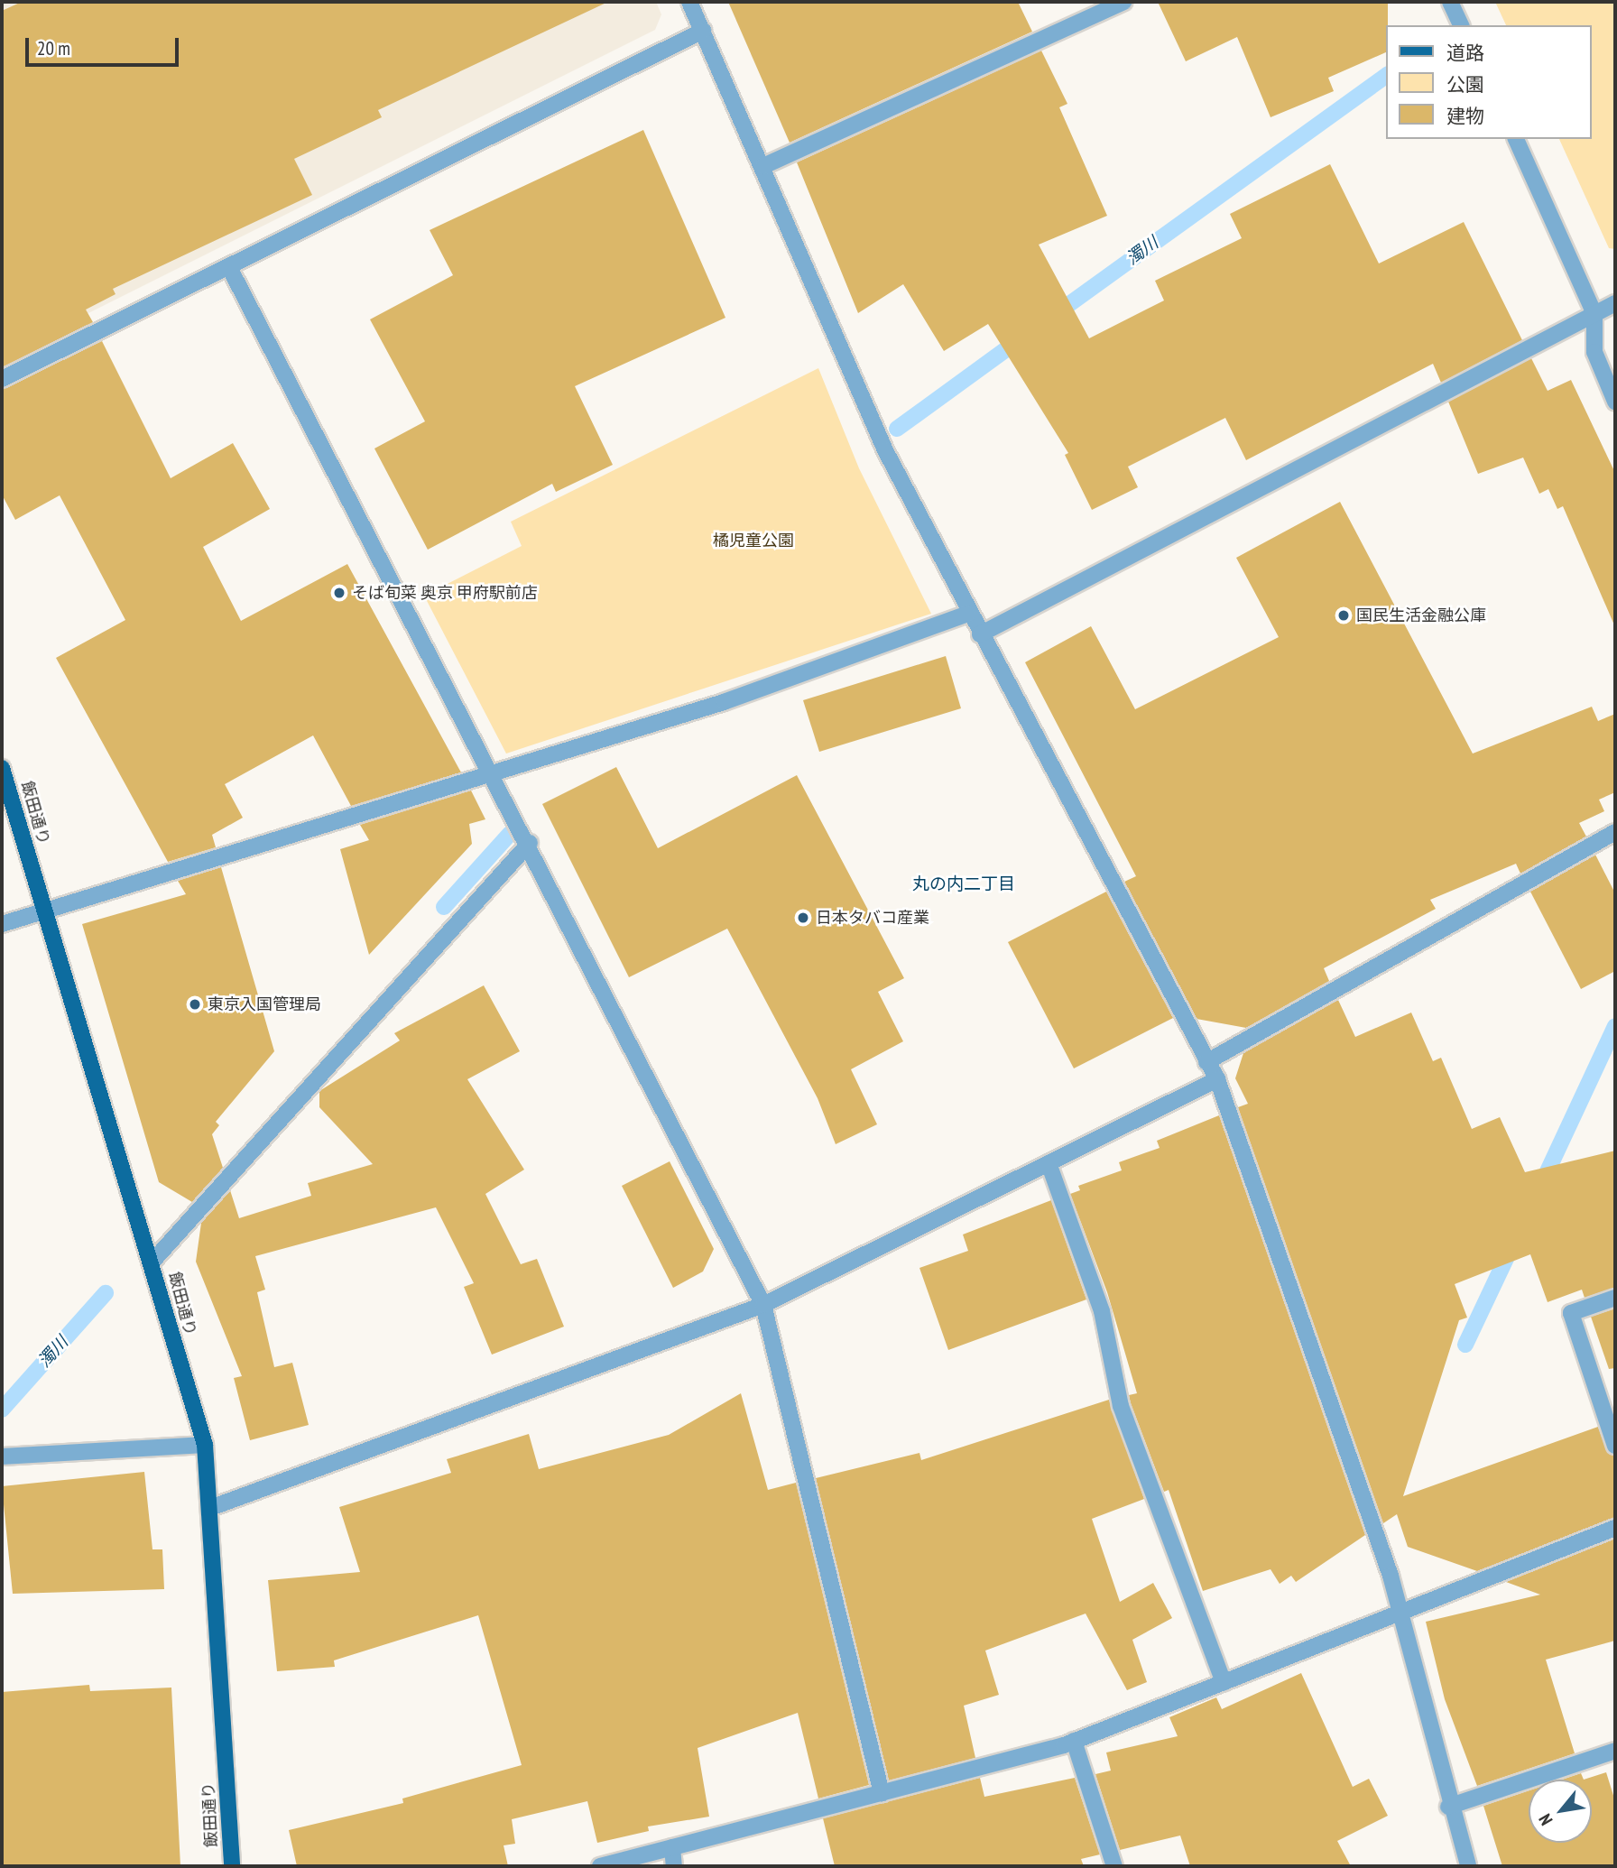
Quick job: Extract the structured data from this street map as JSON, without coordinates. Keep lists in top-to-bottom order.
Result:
{
  "streets": {
    "main road": ["飯田通り"]
  },
  "districts": ["丸の内二丁目"],
  "water": ["濁川"],
  "parks": ["橘児童公園"],
  "places": [
    "そば旬菜 奥京 甲府駅前店",
    "国民生活金融公庫",
    "日本タバコ産業",
    "東京入国管理局"
  ],
  "legend": ["道路", "公園", "建物"],
  "scale_bar": "20 m",
  "north": "bottom left"
}
